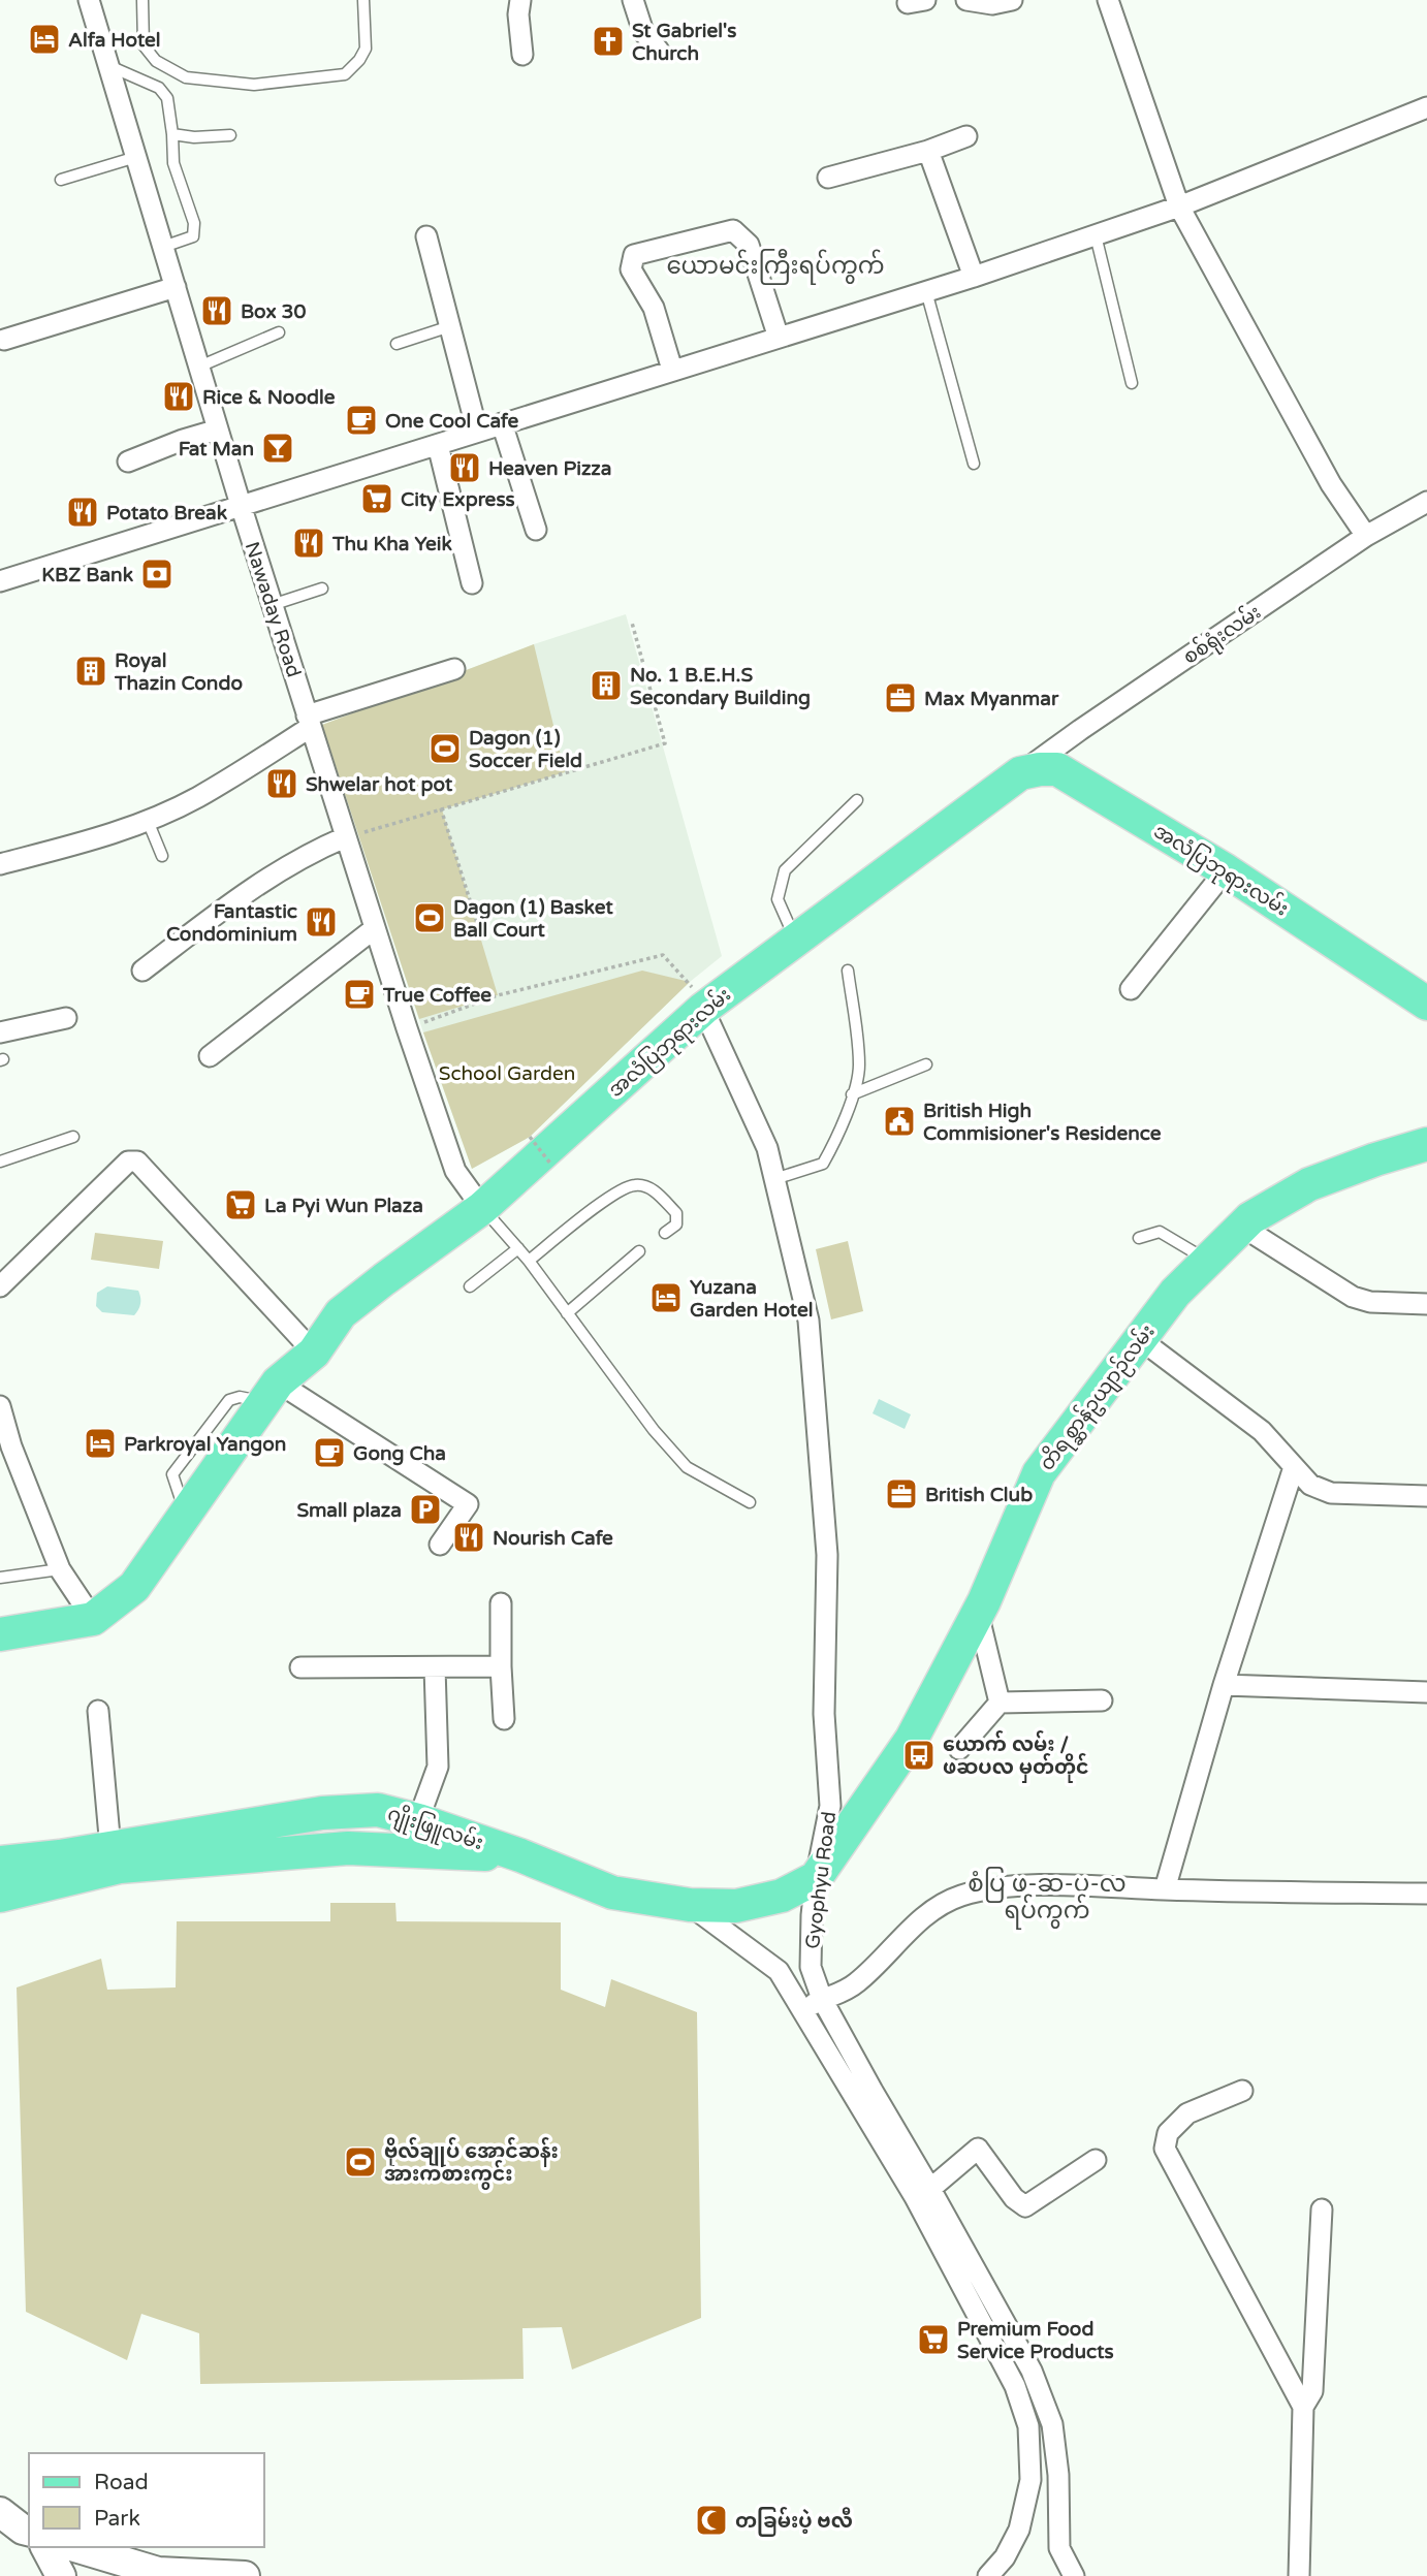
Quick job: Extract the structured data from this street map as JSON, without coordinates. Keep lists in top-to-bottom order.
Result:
{
  "streets": {
    "main road": ["အလံပြဘုရားလမ်း", "တိရစ္ဆာန်ဥယျာဉ်လမ်း", "ဂျိုးဖြူလမ်း"],
    "street": ["Nawaday Road", "စစ်ရုံးလမ်း", "Gyophyu Road"]
  },
  "crossings": [
    ["Nawaday Road", "အလံပြဘုရားလမ်း"],
    ["စစ်ရုံးလမ်း", "အလံပြဘုရားလမ်း"],
    ["အလံပြဘုရားလမ်း", "Gyophyu Road"],
    ["တိရစ္ဆာန်ဥယျာဉ်လမ်း", "ဂျိုးဖြူလမ်း"],
    ["တိရစ္ဆာန်ဥယျာဉ်လမ်း", "Gyophyu Road"],
    ["ဂျိုးဖြူလမ်း", "Gyophyu Road"]
  ],
  "districts": ["ယောမင်းကြီးရပ်ကွက်", "စံပြ ဖ-ဆ-ပ-လ ရပ်ကွက်"],
  "parks": ["School Garden"],
  "places": {
    "hotel": ["Alfa Hotel", "Yuzana Garden Hotel", "Parkroyal Yangon"],
    "church": ["St Gabriel's Church"],
    "restaurant": [
      "Box 30",
      "Rice & Noodle",
      "Heaven Pizza",
      "Potato Break",
      "Thu Kha Yeik",
      "Shwelar hot pot",
      "Fantastic Condominium",
      "Nourish Cafe"
    ],
    "cafe": ["One Cool Cafe", "True Coffee", "Gong Cha"],
    "bar": ["Fat Man"],
    "supermarket": ["City Express", "La Pyi Wun Plaza", "Premium Food Service Products"],
    "bank": ["KBZ Bank"],
    "building": ["Royal Thazin Condo", "No. 1 B.E.H.S Secondary Building"],
    "office": ["Max Myanmar", "British Club"],
    "sports": ["Dagon (1) Soccer Field", "Dagon (1) Basket Ball Court", "ဗိုလ်ချုပ် အောင်ဆန်း အားကစားကွင်း"],
    "public building": ["British High Commisioner's Residence"],
    "parking": ["Small plaza"],
    "bus stop": ["ယောက် လမ်း / ဖဆပလ မှတ်တိုင်"],
    "mosque": ["တခြမ်းပဲ့ ဗလီ"]
  },
  "legend": ["Road", "Park"]
}
